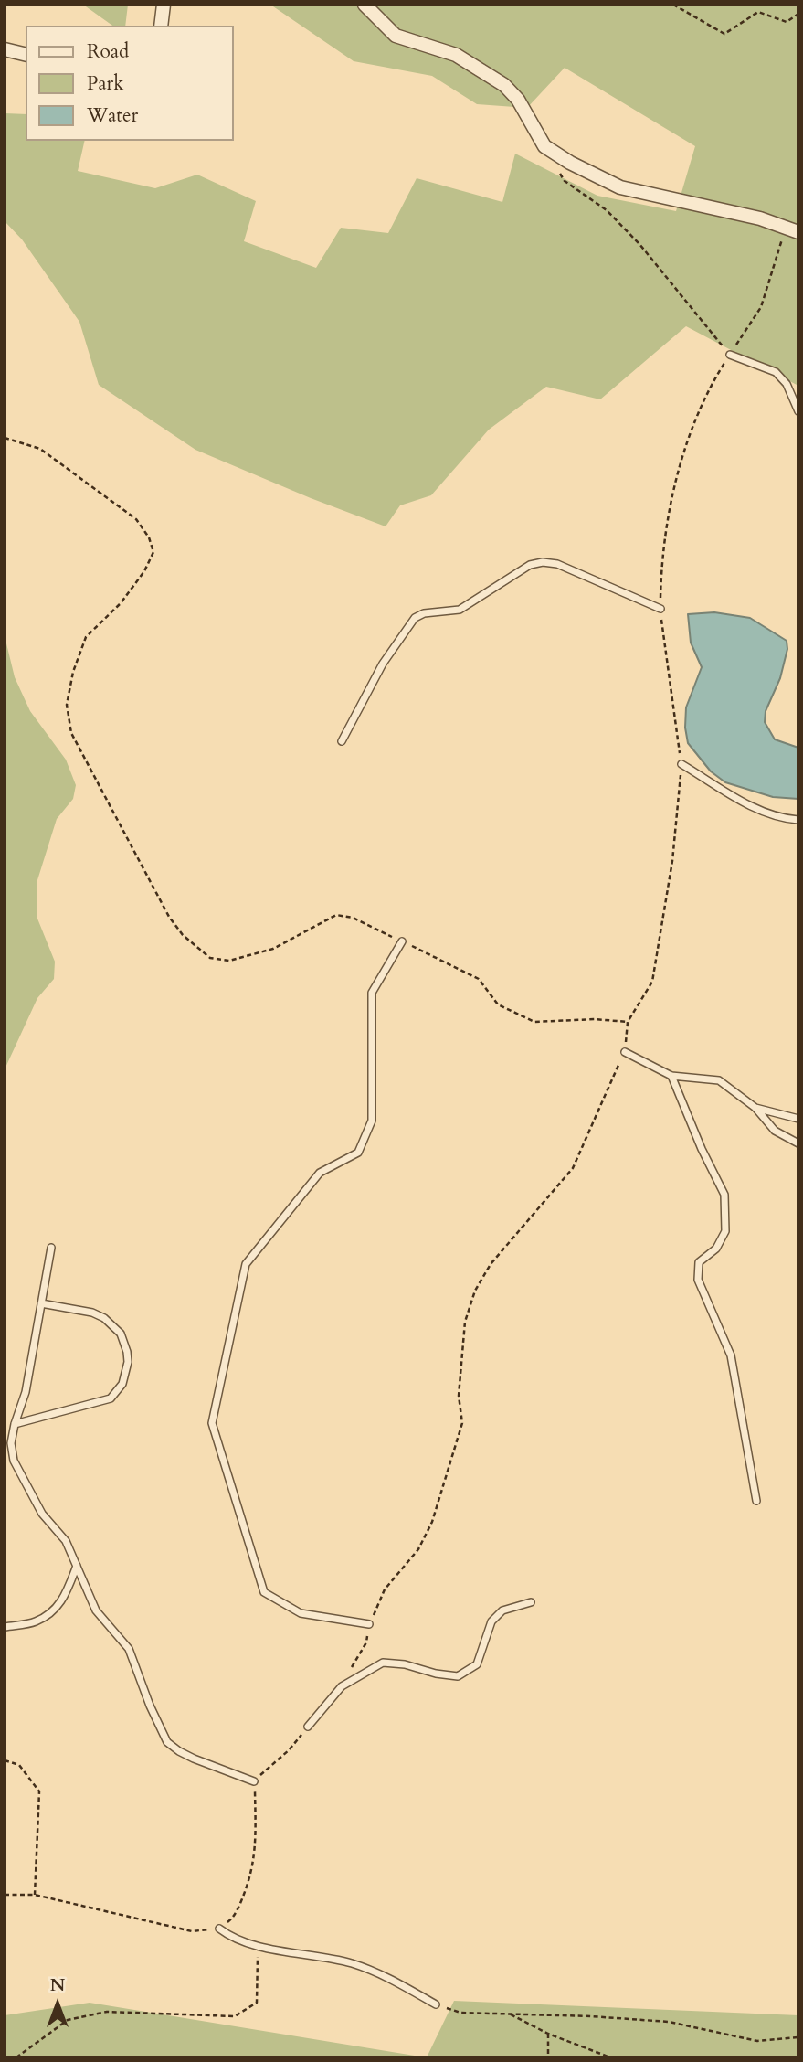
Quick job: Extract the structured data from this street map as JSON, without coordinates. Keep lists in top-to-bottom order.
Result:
{
  "legend": ["Road", "Park", "Water"],
  "north": "top"
}
